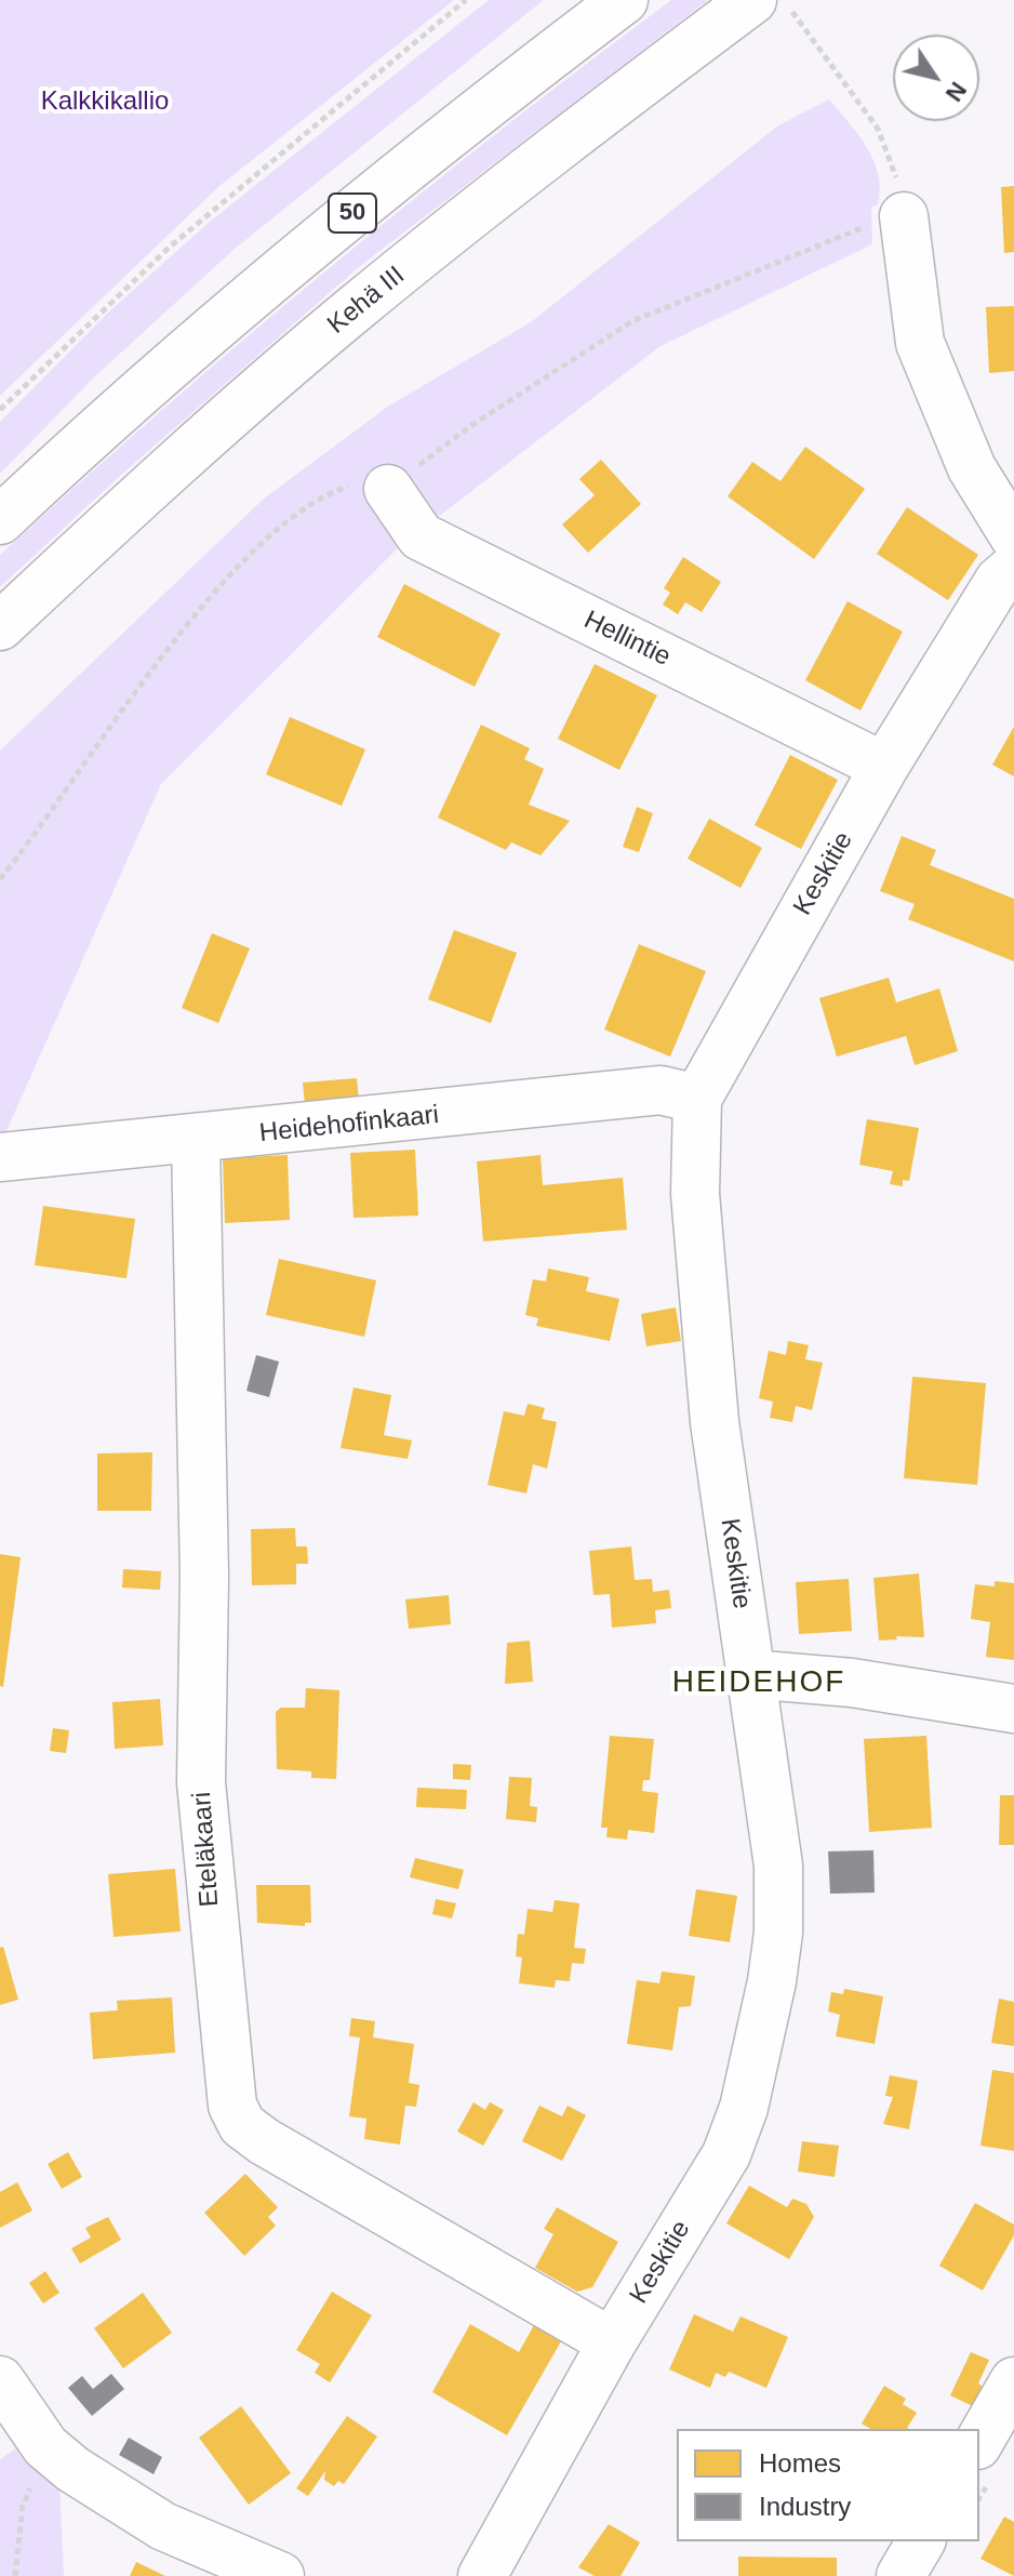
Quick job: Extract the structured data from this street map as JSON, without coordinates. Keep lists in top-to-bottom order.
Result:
{
  "streets": {
    "main road": [
      "50",
      "Kehä III",
      "Hellintie",
      "Keskitie",
      "Heidehofinkaari",
      "Eteläkaari"
    ]
  },
  "crossings": [
    ["Hellintie", "Keskitie"],
    ["Keskitie", "Heidehofinkaari"],
    ["Keskitie", "Eteläkaari"],
    ["Heidehofinkaari", "Eteläkaari"]
  ],
  "districts": ["HEIDEHOF"],
  "parks": ["Kalkkikallio"],
  "legend": ["Homes", "Industry"],
  "north": "bottom right"
}
